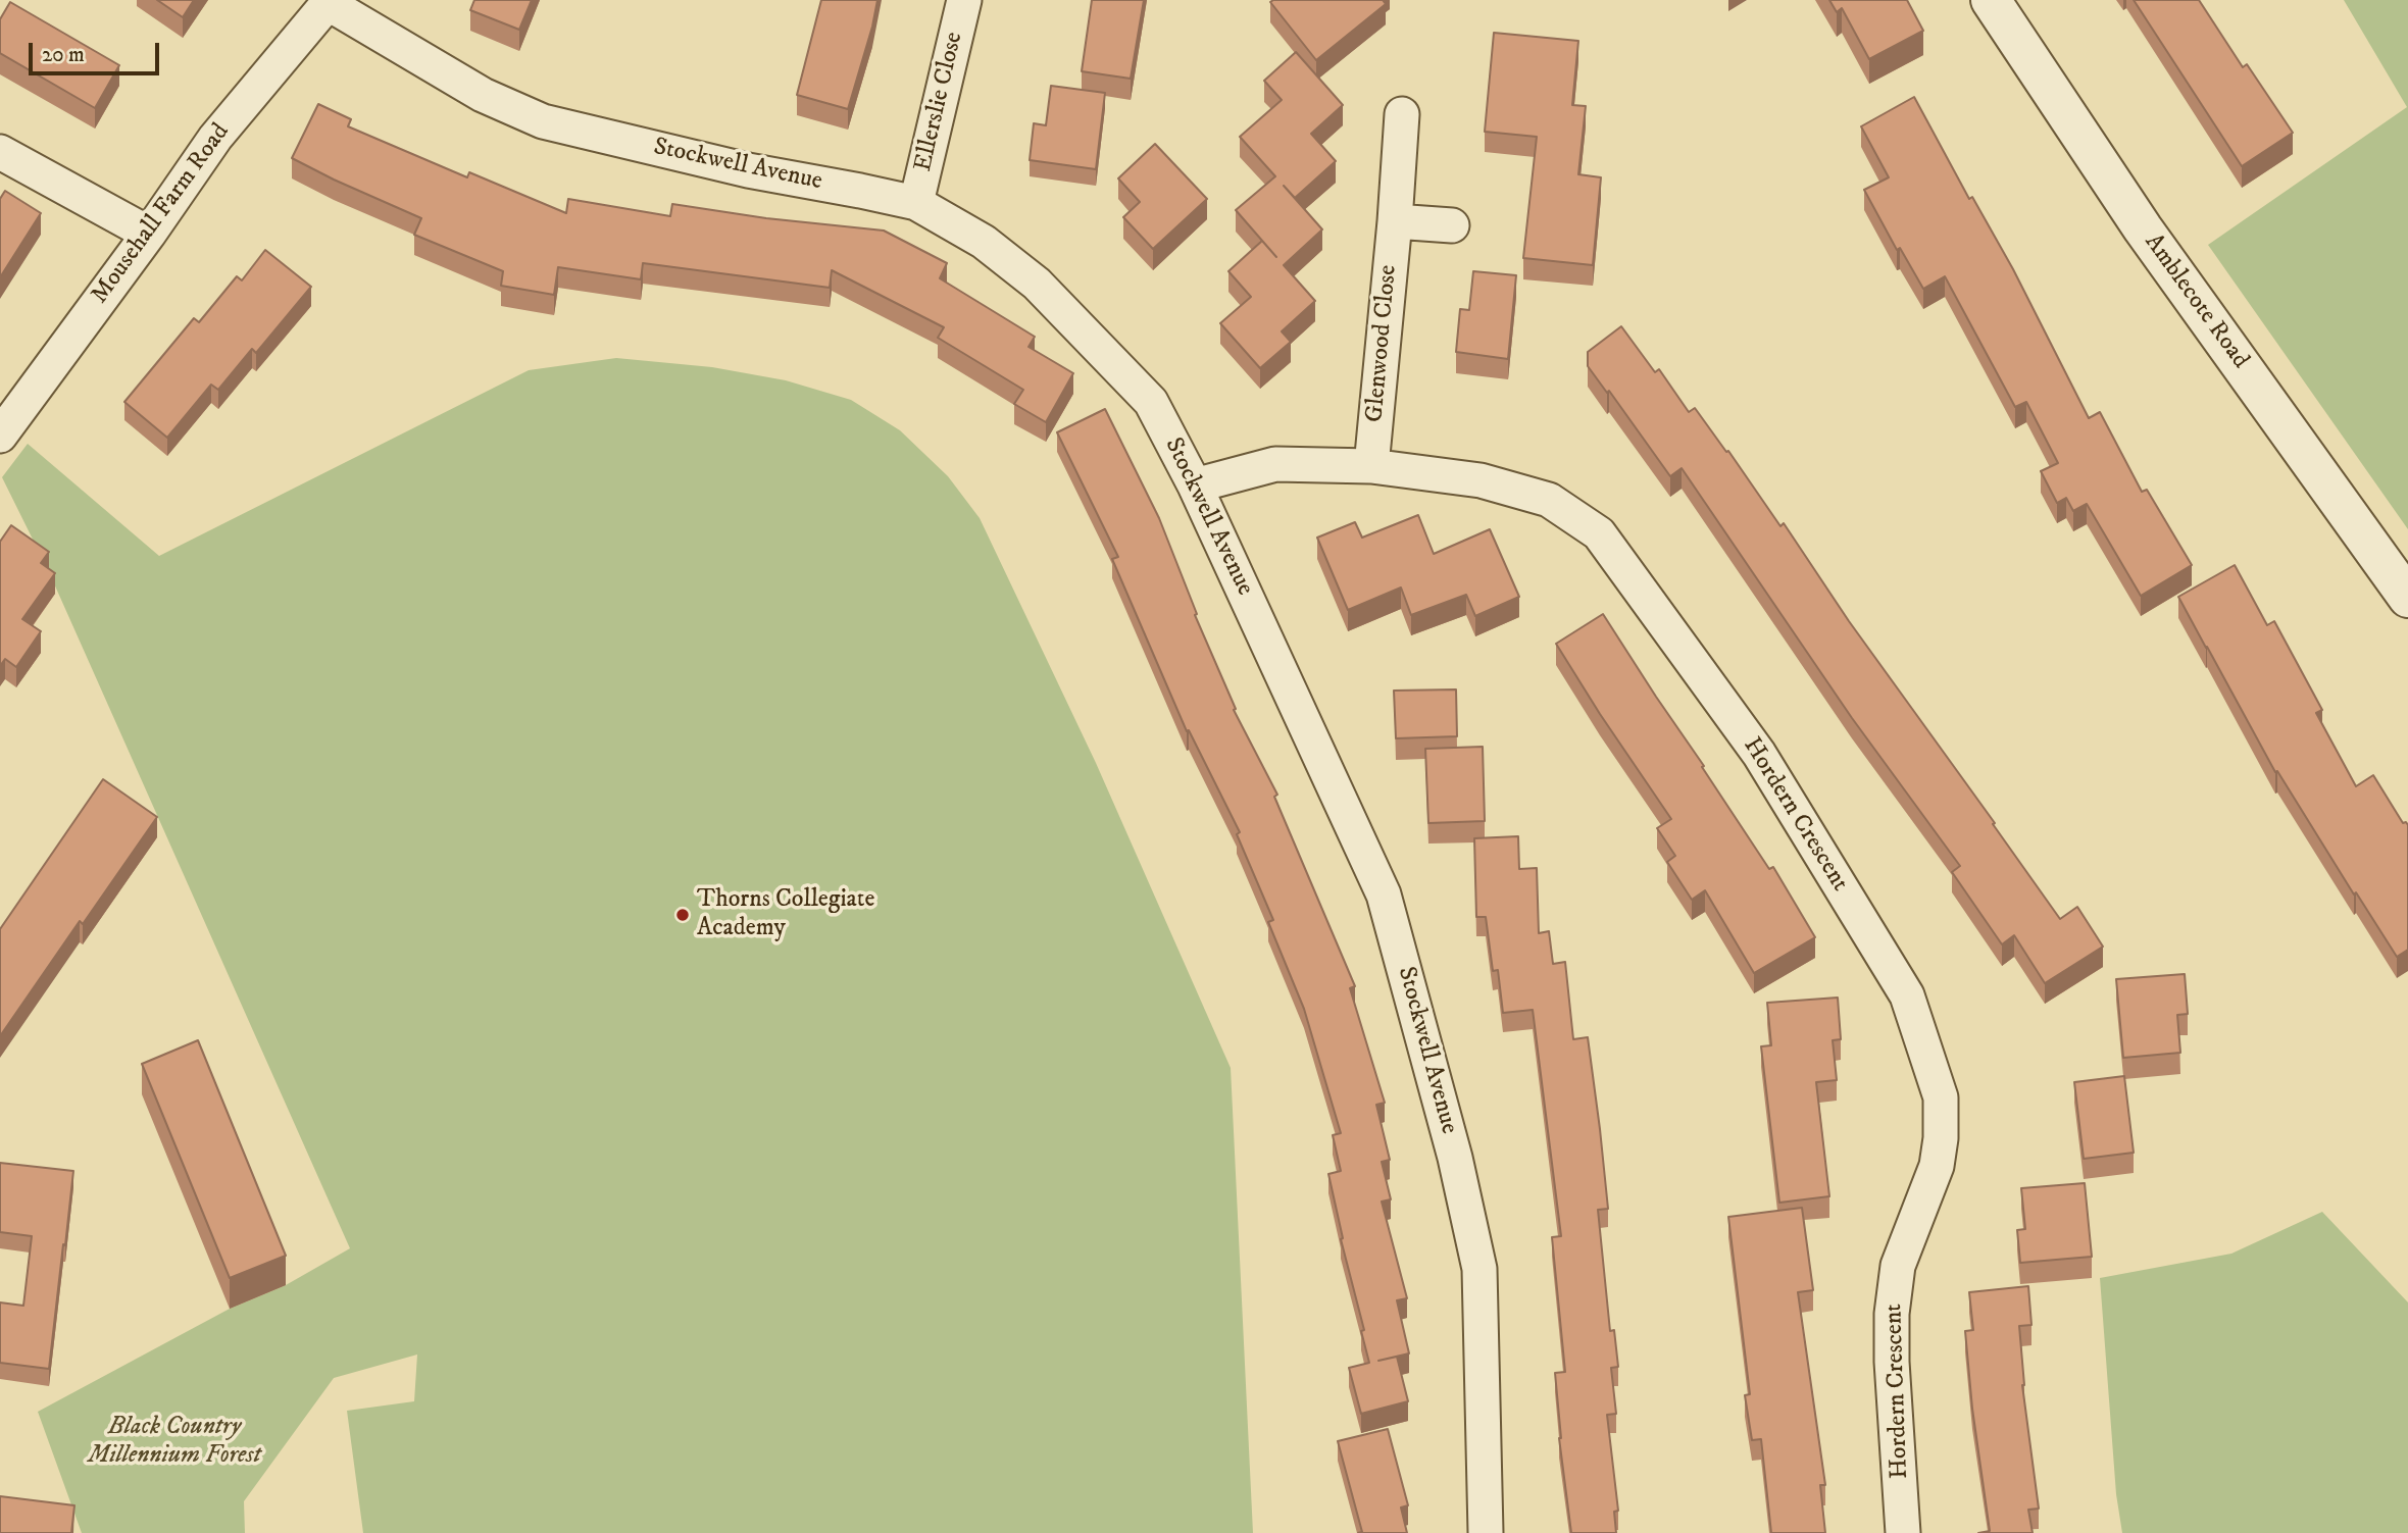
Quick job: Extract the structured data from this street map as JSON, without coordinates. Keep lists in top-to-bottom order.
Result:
{
  "streets": {
    "street": [
      "Ellerslie Close",
      "Stockwell Avenue",
      "Mousehall Farm Road",
      "Amblecote Road",
      "Glenwood Close",
      "Hordern Crescent"
    ]
  },
  "crossings": [
    ["Ellerslie Close", "Stockwell Avenue"],
    ["Stockwell Avenue", "Mousehall Farm Road"],
    ["Stockwell Avenue", "Hordern Crescent"],
    ["Glenwood Close", "Hordern Crescent"]
  ],
  "parks": ["Black Country Millennium Forest"],
  "places": ["Thorns Collegiate Academy"],
  "scale_bar": "20 m"
}
